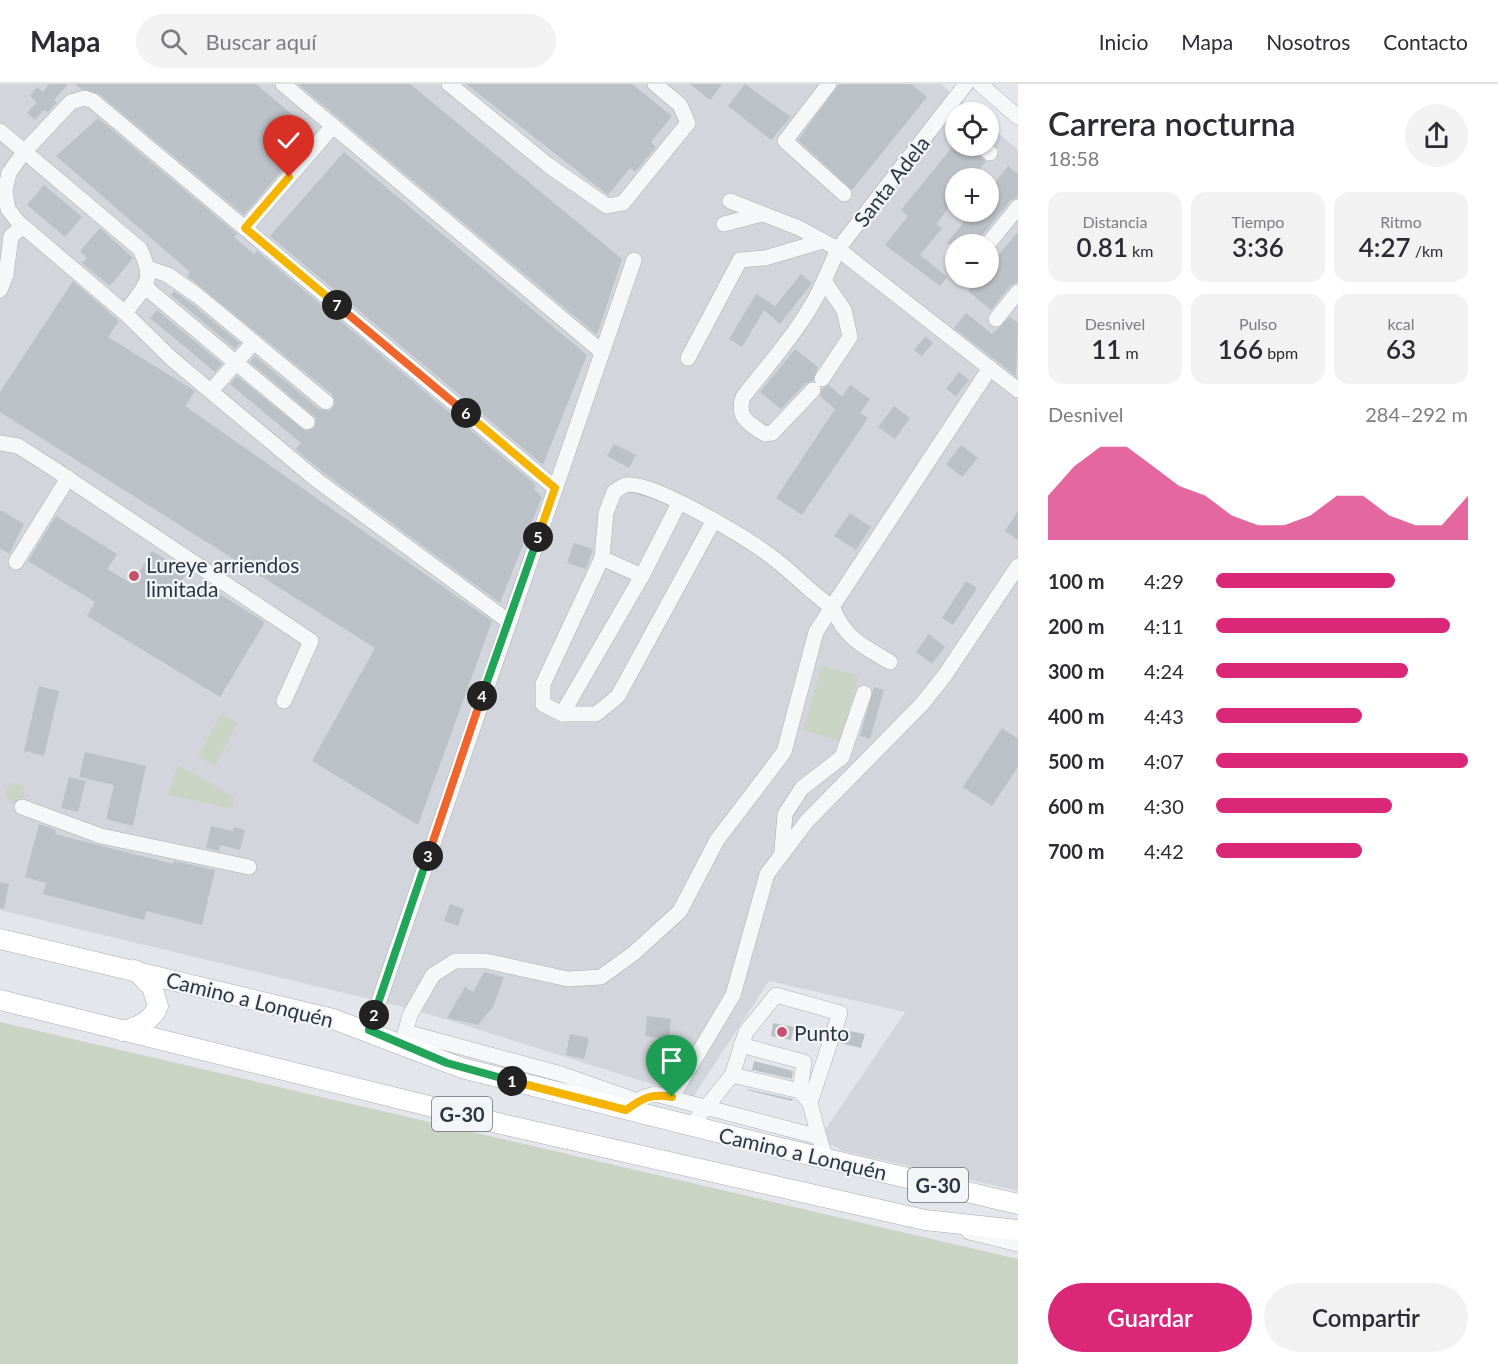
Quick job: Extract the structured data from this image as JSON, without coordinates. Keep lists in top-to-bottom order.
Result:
{
  "streets": {
    "main road": ["Camino a Lonquén", "G-30"],
    "street": ["Santa Adela"]
  },
  "places": ["Lureye arriendos limitada", "Punto"],
  "page": {
    "header": "Mapa",
    "search": "Buscar aquí",
    "nav": [
      "Inicio",
      "Mapa",
      "Nosotros",
      "Contacto"
    ],
    "heading": ["Carrera nocturna", "18:58"],
    "map_buttons": ["+", "−"],
    "stats": [
      ["Distancia", "0.81 km"],
      ["Tiempo", "3:36"],
      ["Ritmo", "4:27 /km"],
      ["Desnivel", "11 m"],
      ["Pulso", "166 bpm"],
      ["kcal", "63"]
    ],
    "pins": [
      "7",
      "6",
      "5",
      "4",
      "3",
      "2",
      "1"
    ],
    "chart": ["Desnivel", "284–292 m"],
    "list": [
      {
        "name": "100 m",
        "note": "4:29"
      },
      {
        "name": "200 m",
        "note": "4:11"
      },
      {
        "name": "300 m",
        "note": "4:24"
      },
      {
        "name": "400 m",
        "note": "4:43"
      },
      {
        "name": "500 m",
        "note": "4:07"
      },
      {
        "name": "600 m",
        "note": "4:30"
      },
      {
        "name": "700 m",
        "note": "4:42"
      }
    ],
    "buttons": ["Guardar", "Compartir"]
  }
}
